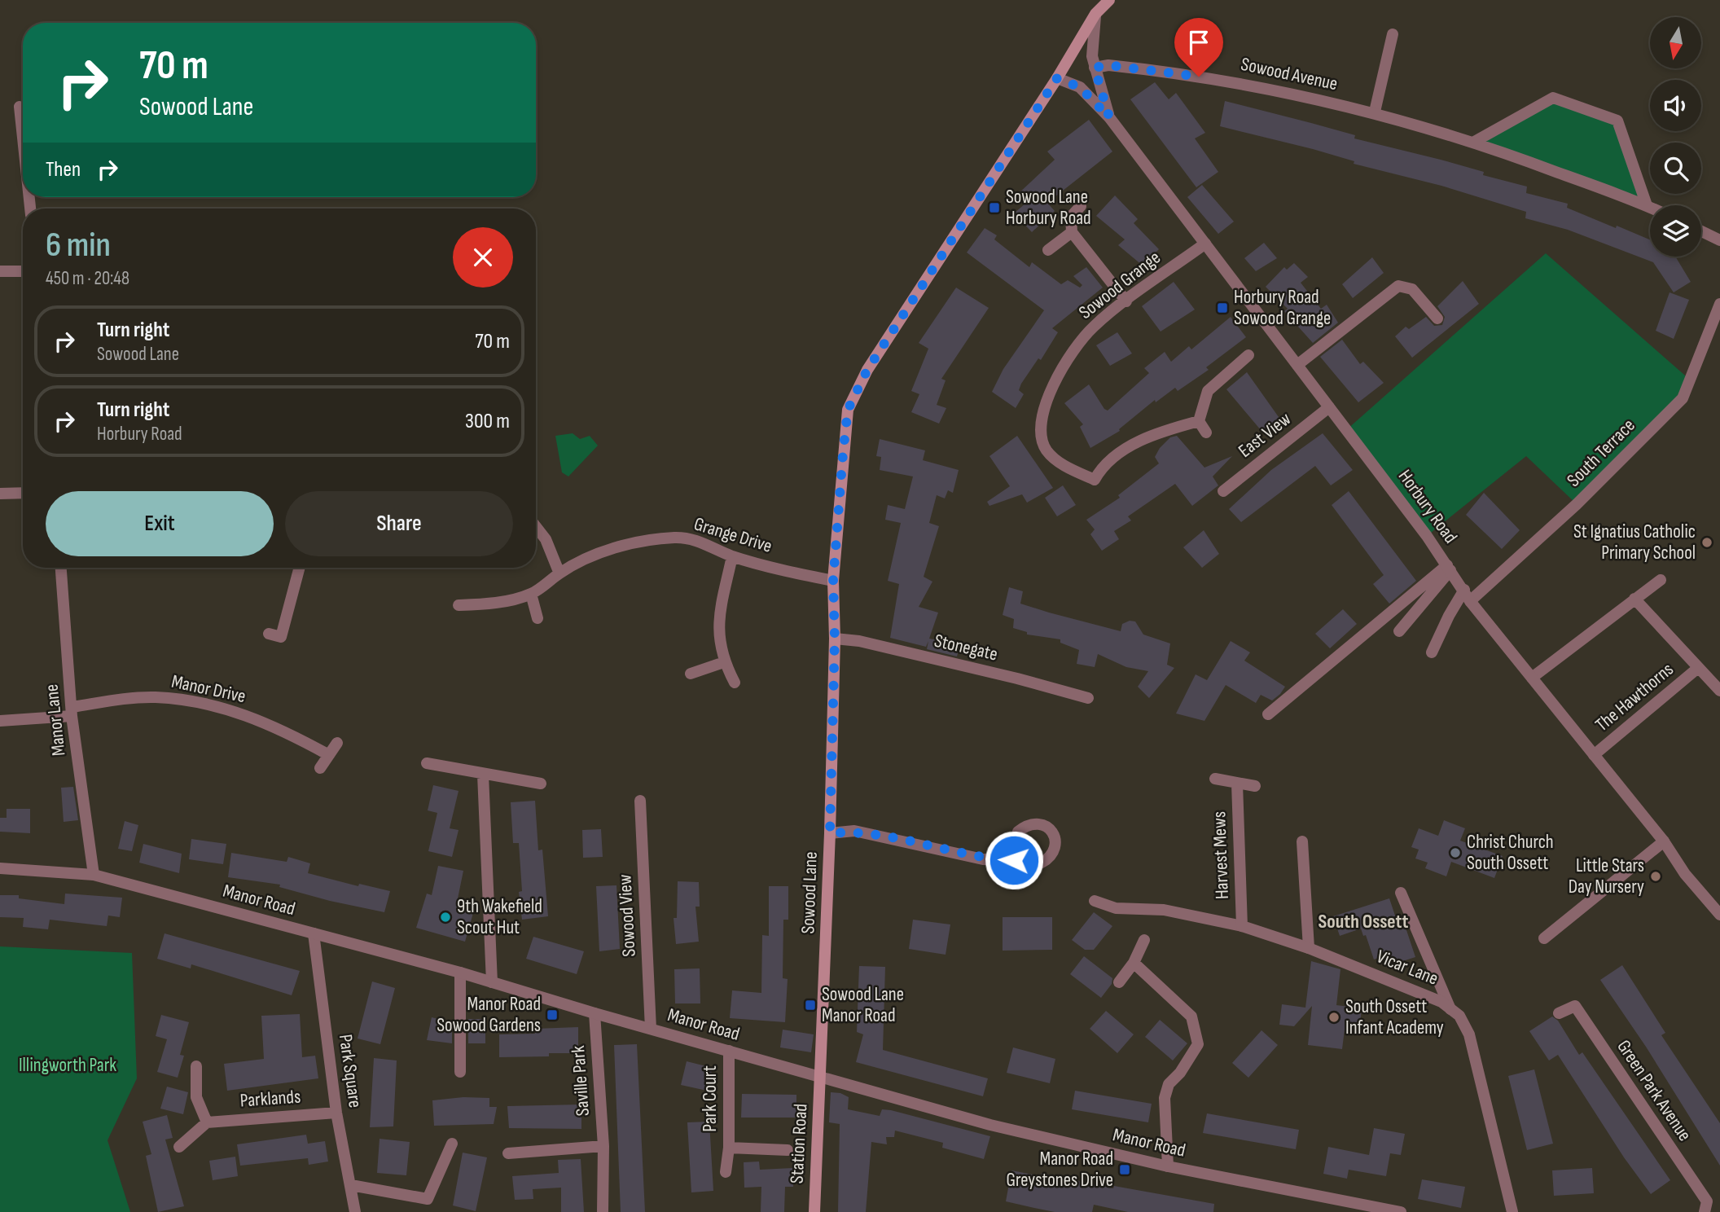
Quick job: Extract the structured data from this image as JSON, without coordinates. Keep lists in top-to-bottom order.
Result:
{
  "streets": {
    "main road": ["Sowood Lane", "Station Road"],
    "street": [
      "Sowood Avenue",
      "Sowood Grange",
      "East View",
      "South Terrace",
      "Horbury Road",
      "Grange Drive",
      "Stonegate",
      "Manor Drive",
      "The Hawthorns",
      "Manor Lane",
      "Harvest Mews",
      "Manor Road",
      "Sowood View",
      "Vicar Lane",
      "Park Square",
      "Saville Park",
      "Green Park Avenue",
      "Parklands",
      "Park Court"
    ]
  },
  "crossings": [
    ["Sowood Avenue", "Horbury Road"],
    ["Sowood Grange", "Horbury Road"],
    ["East View", "Horbury Road"],
    ["South Terrace", "Horbury Road"],
    ["Horbury Road", "The Hawthorns"],
    ["Horbury Road", "Sowood Lane"],
    ["Grange Drive", "Sowood Lane"],
    ["Stonegate", "Sowood Lane"],
    ["Manor Drive", "Manor Lane"],
    ["Manor Lane", "Manor Road"],
    ["Harvest Mews", "Vicar Lane"],
    ["Sowood Lane", "Manor Road"],
    ["Sowood Lane", "Station Road"],
    ["Manor Road", "Sowood View"],
    ["Manor Road", "Park Square"],
    ["Manor Road", "Saville Park"],
    ["Manor Road", "Park Court"],
    ["Manor Road", "Station Road"],
    ["Park Square", "Parklands"]
  ],
  "districts": ["South Ossett"],
  "parks": ["Illingworth Park"],
  "places": {
    "transit": [
      "Sowood Lane Horbury Road",
      "Horbury Road Sowood Grange",
      "Sowood Lane Manor Road",
      "Manor Road Sowood Gardens",
      "Manor Road Greystones Drive"
    ],
    "other": [
      "St Ignatius Catholic Primary School",
      "Christ Church South Ossett",
      "Little Stars Day Nursery",
      "9th Wakefield Scout Hut",
      "South Ossett Infant Academy"
    ]
  },
  "north": "bottom",
  "page": {
    "turn": ["70 m", "Sowood Lane"],
    "then": "Then",
    "heading": ["6 min", "450 m · 20:48"],
    "list": [
      {
        "name": "Turn right",
        "note": "Sowood Lane",
        "value": "70 m"
      },
      {
        "name": "Turn right",
        "note": "Horbury Road",
        "value": "300 m"
      }
    ],
    "buttons": ["Exit", "Share"]
  }
}
